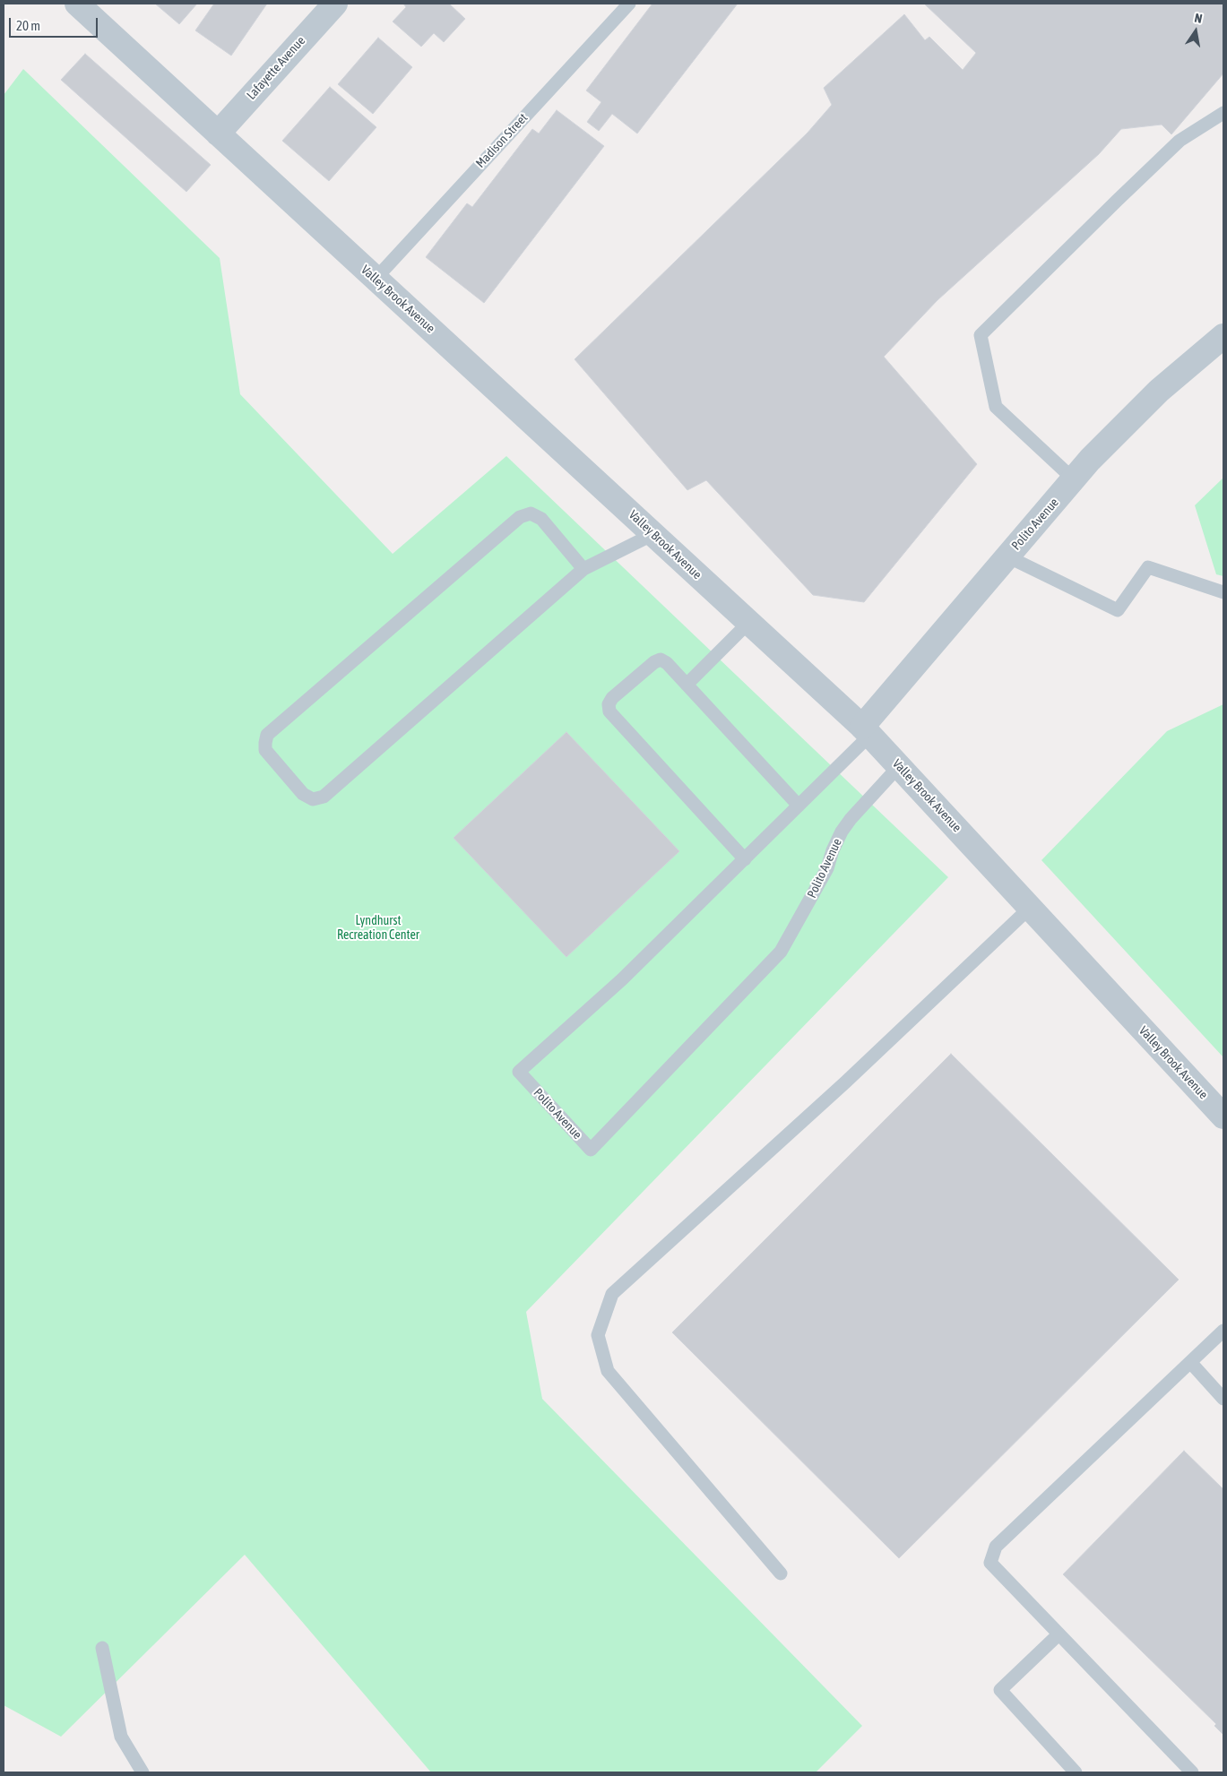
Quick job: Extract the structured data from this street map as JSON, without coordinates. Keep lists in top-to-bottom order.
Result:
{
  "streets": {
    "street": ["Lafayette Avenue", "Valley Brook Avenue", "Polito Avenue"],
    "lane": ["Madison Street"]
  },
  "crossings": [
    ["Lafayette Avenue", "Valley Brook Avenue"],
    ["Madison Street", "Valley Brook Avenue"],
    ["Valley Brook Avenue", "Polito Avenue"]
  ],
  "parks": ["Lyndhurst Recreation Center"],
  "scale_bar": "20 m",
  "north": "top"
}
